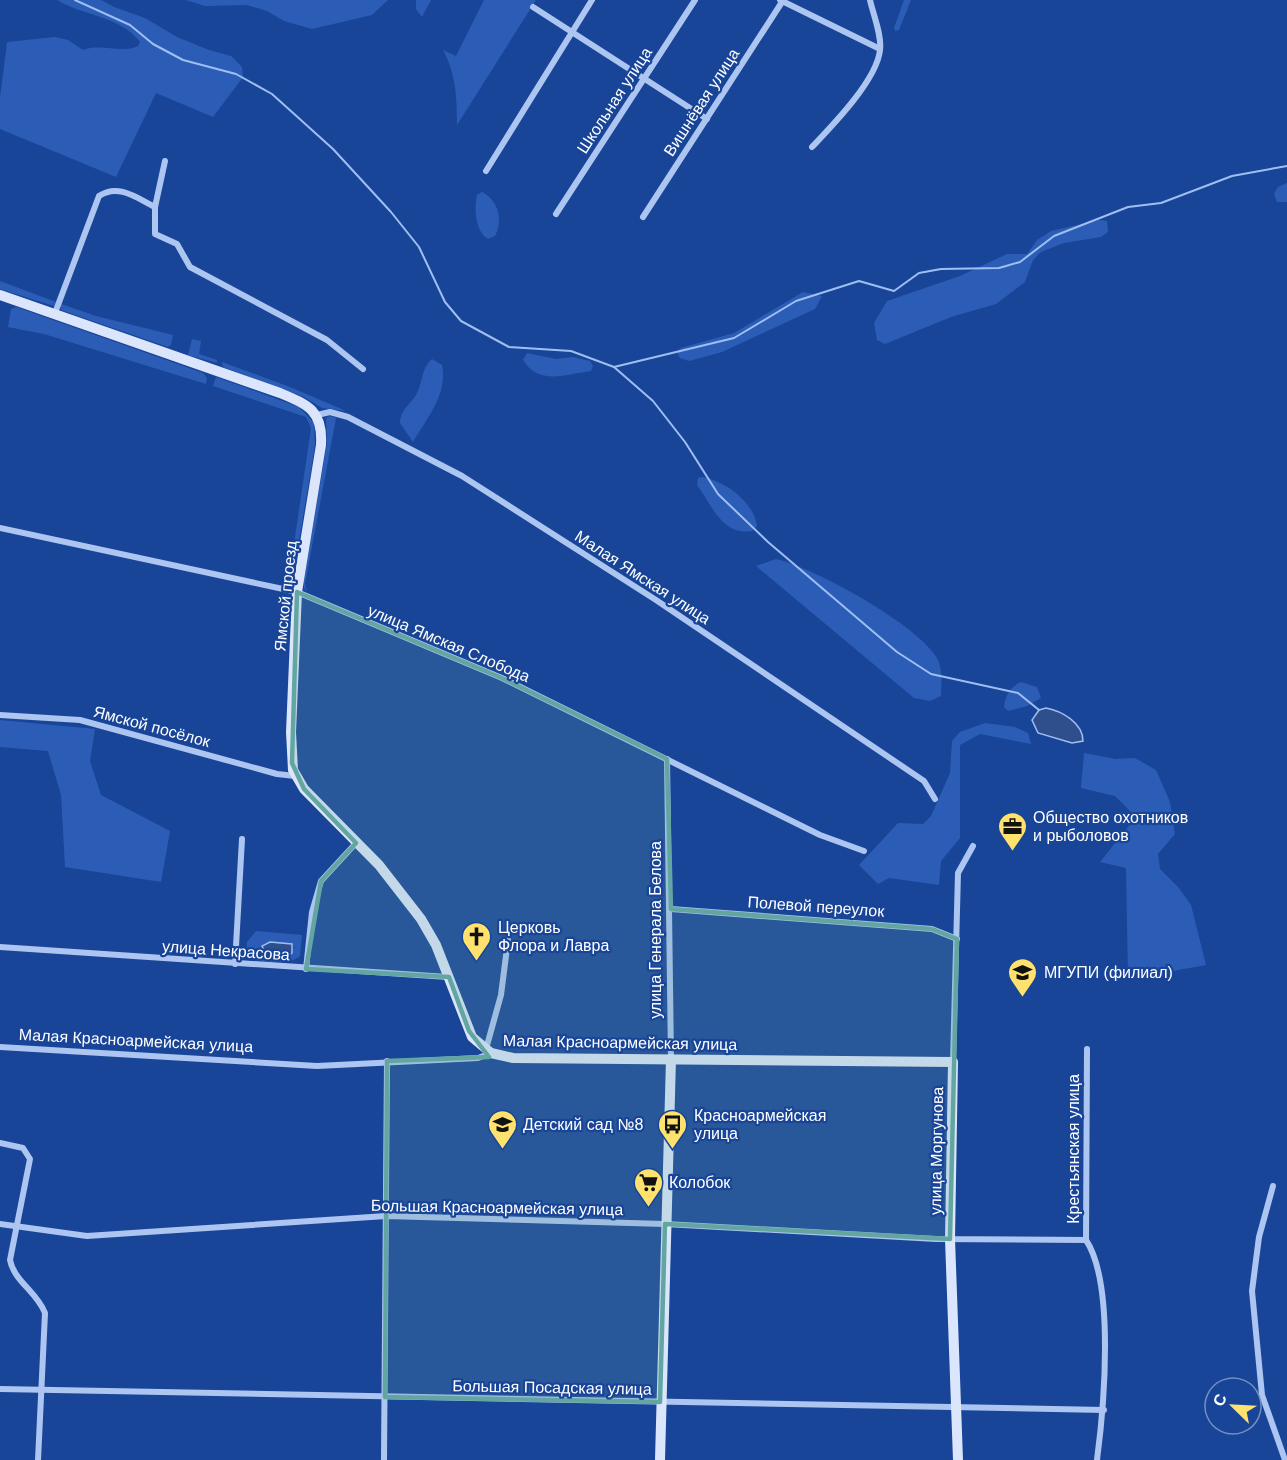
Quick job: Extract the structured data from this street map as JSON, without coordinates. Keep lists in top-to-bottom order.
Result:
{
  "streets": {
    "main road": [
      "Ямской проезд",
      "улица Генерала Белова",
      "Малая Красноармейская улица",
      "улица Моргунова"
    ],
    "street": [
      "Школьная улица",
      "Вишнёвая улица",
      "Малая Ямская улица",
      "улица Ямская Слобода",
      "Ямской посёлок",
      "Полевой переулок",
      "улица Некрасова",
      "Крестьянская улица",
      "Большая Красноармейская улица",
      "Большая Посадская улица"
    ]
  },
  "crossings": [
    ["Малая Ямская улица", "Ямской проезд"],
    ["Ямской проезд", "улица Ямская Слобода"],
    ["Ямской проезд", "Ямской посёлок"],
    ["улица Ямская Слобода", "улица Генерала Белова"],
    ["Полевой переулок", "улица Генерала Белова"],
    ["Полевой переулок", "улица Моргунова"],
    ["улица Генерала Белова", "Малая Красноармейская улица"],
    ["улица Генерала Белова", "Большая Красноармейская улица"],
    ["улица Генерала Белова", "Большая Посадская улица"],
    ["Малая Красноармейская улица", "улица Моргунова"],
    ["Крестьянская улица", "Большая Красноармейская улица"],
    ["Крестьянская улица", "Большая Посадская улица"],
    ["улица Моргунова", "Большая Красноармейская улица"],
    ["улица Моргунова", "Большая Посадская улица"]
  ],
  "places": {
    "office": ["Общество охотников и рыболовов"],
    "church": ["Церковь Флора и Лавра"],
    "school or university": ["МГУПИ (филиал)", "Детский сад №8"],
    "bus stop": ["Красноармейская улица"],
    "supermarket": ["Колобок"]
  },
  "north": "top left"
}
